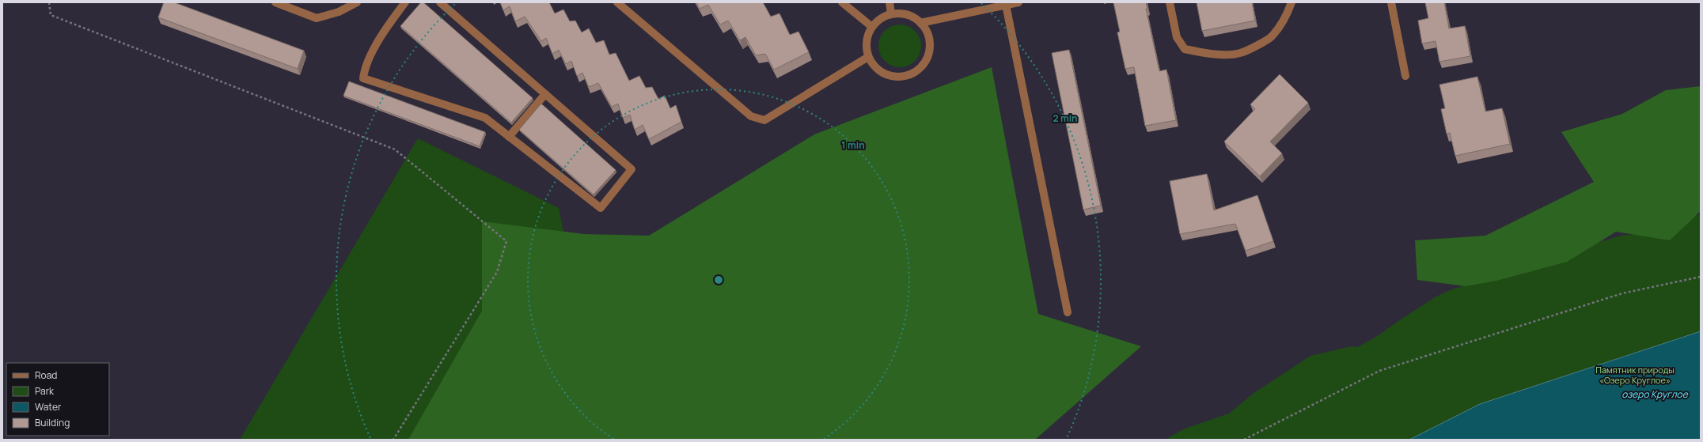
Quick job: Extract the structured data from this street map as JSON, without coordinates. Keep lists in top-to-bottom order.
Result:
{
  "water": ["озеро Круглое"],
  "parks": ["Памятник природы «Озеро Круглое»"],
  "legend": [
    "Road",
    "Park",
    "Water",
    "Building"
  ],
  "rings": ["2 min", "1 min"]
}
